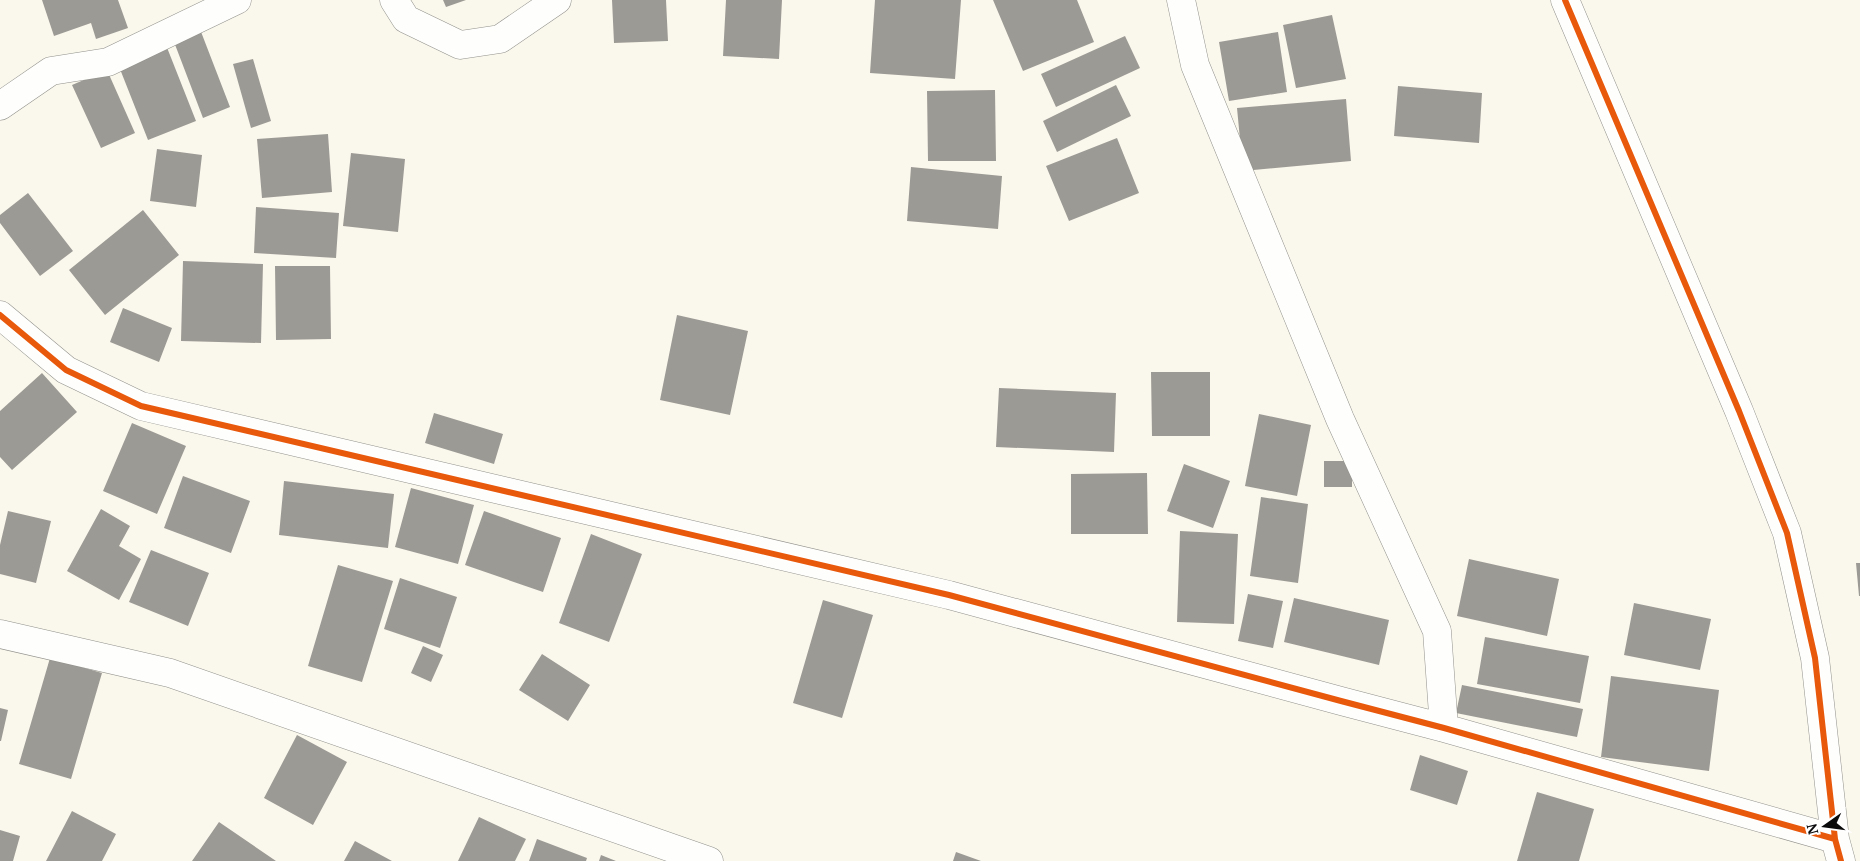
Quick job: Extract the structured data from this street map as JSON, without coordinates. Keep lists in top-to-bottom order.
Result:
{
  "north": "left"
}
